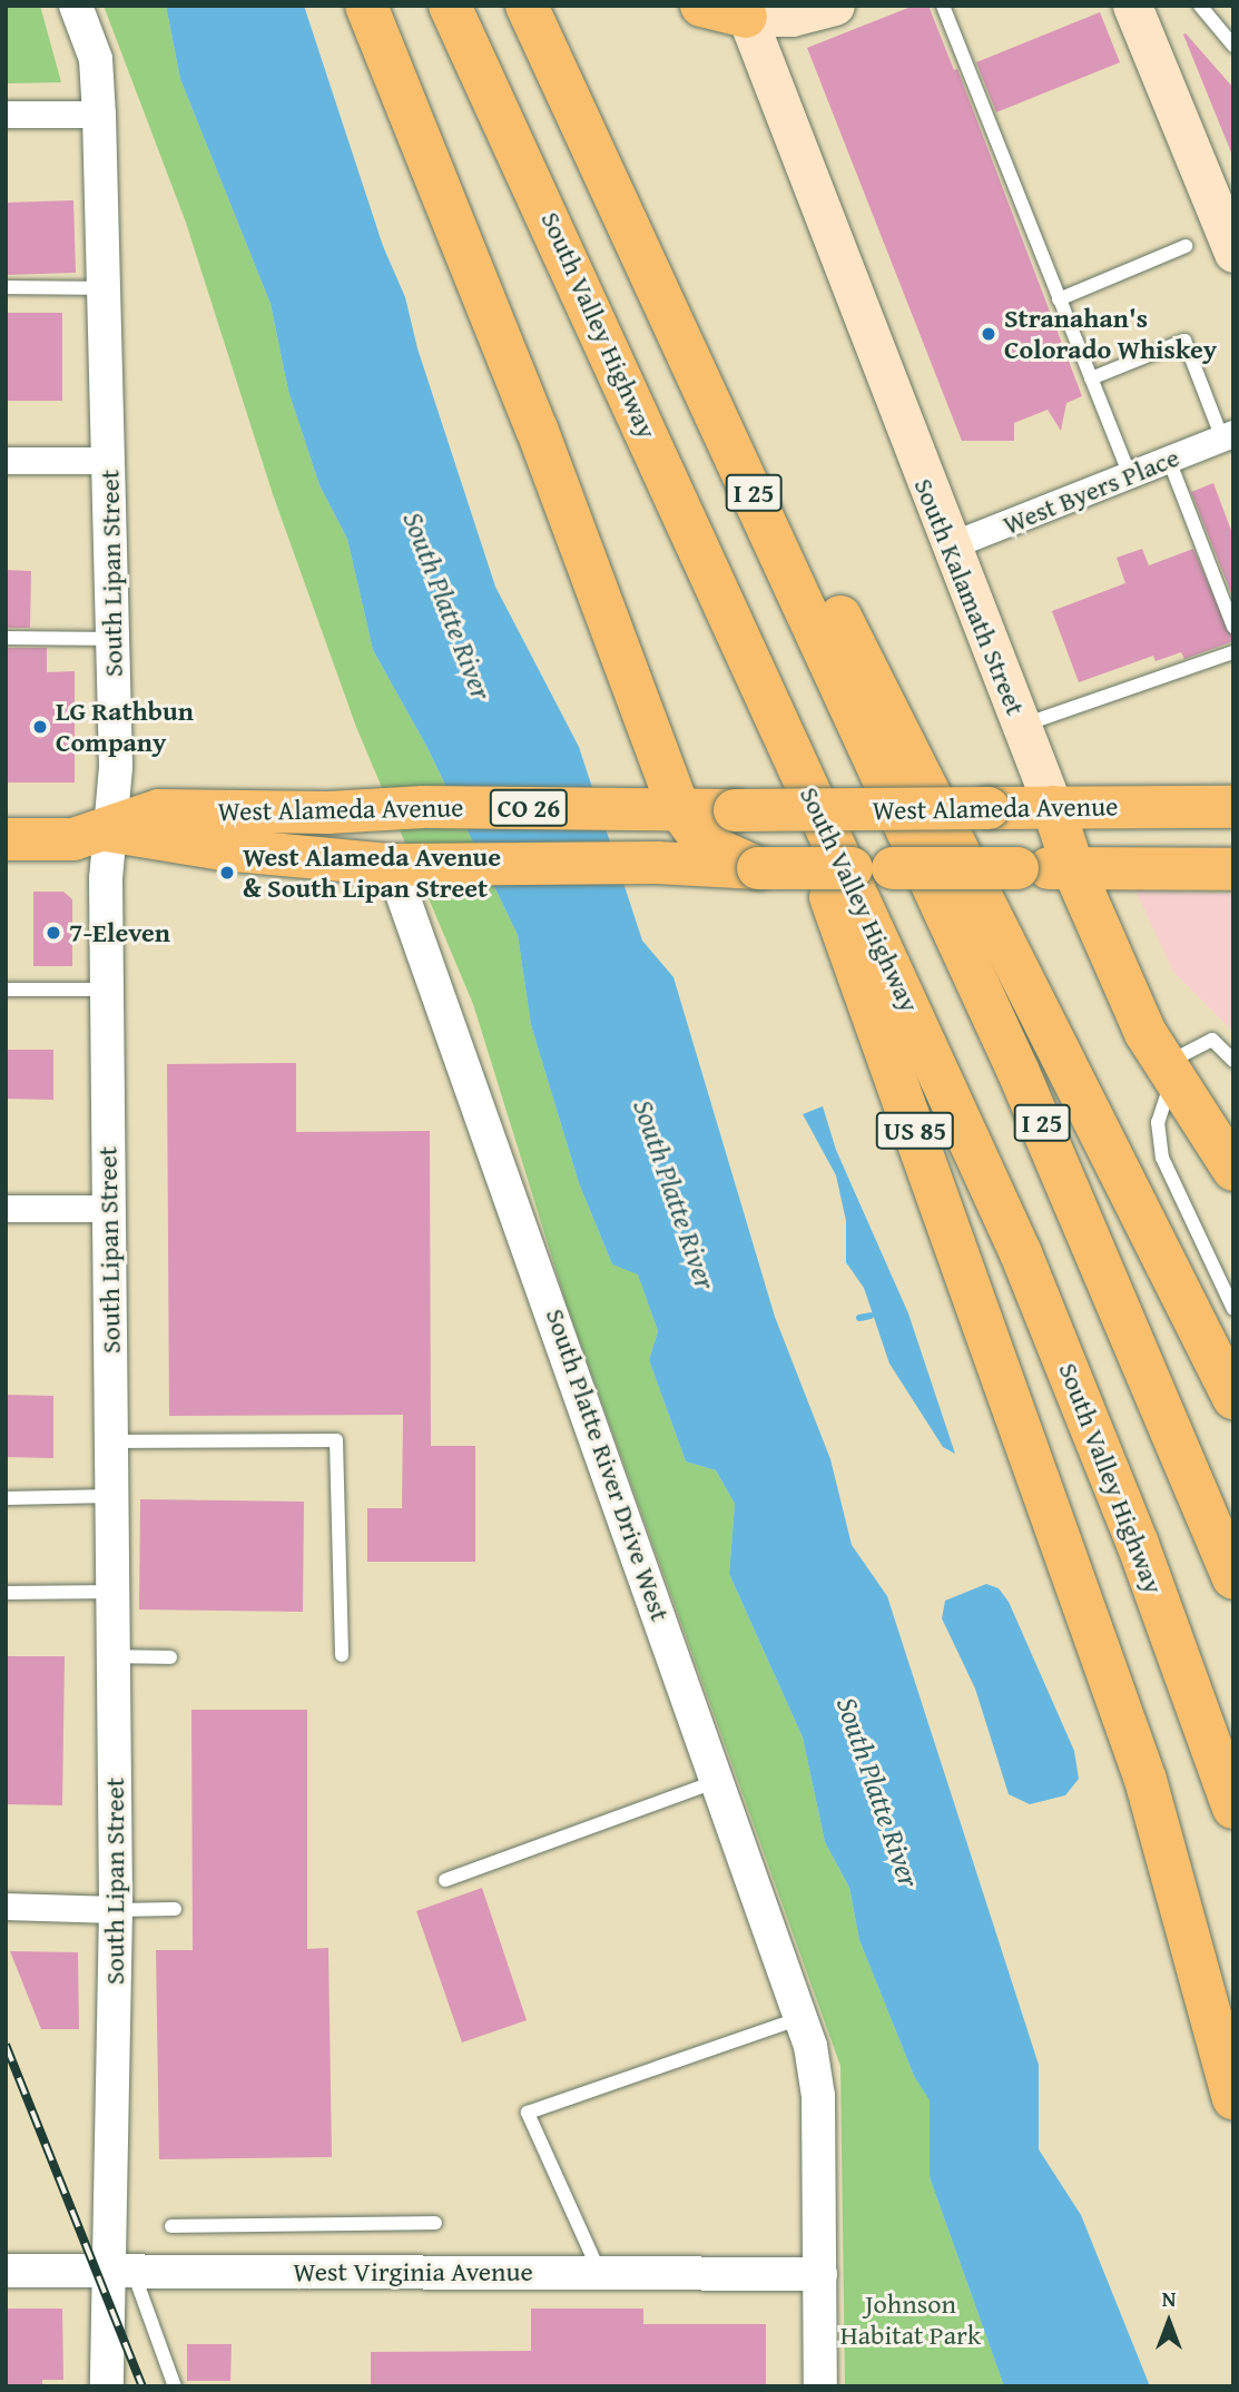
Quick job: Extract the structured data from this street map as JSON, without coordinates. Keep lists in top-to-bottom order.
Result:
{
  "streets": {
    "main road": [
      "South Valley Highway",
      "I 25",
      "South Kalamath Street",
      "CO 26",
      "West Alameda Avenue",
      "US 85"
    ],
    "street": [
      "West Byers Place",
      "South Lipan Street",
      "South Platte River Drive West",
      "West Virginia Avenue"
    ]
  },
  "crossings": [
    ["South Valley Highway", "US 85"],
    ["West Byers Place", "South Kalamath Street"],
    ["South Lipan Street", "West Alameda Avenue"],
    ["South Lipan Street", "West Virginia Avenue"],
    ["South Kalamath Street", "West Alameda Avenue"],
    ["West Alameda Avenue", "South Platte River Drive West"],
    ["South Platte River Drive West", "West Virginia Avenue"]
  ],
  "water": ["South Platte River"],
  "parks": ["Johnson Habitat Park"],
  "places": [
    "Stranahan's Colorado Whiskey",
    "LG Rathbun Company",
    "West Alameda Avenue & South Lipan Street",
    "7-Eleven"
  ],
  "north": "top"
}
